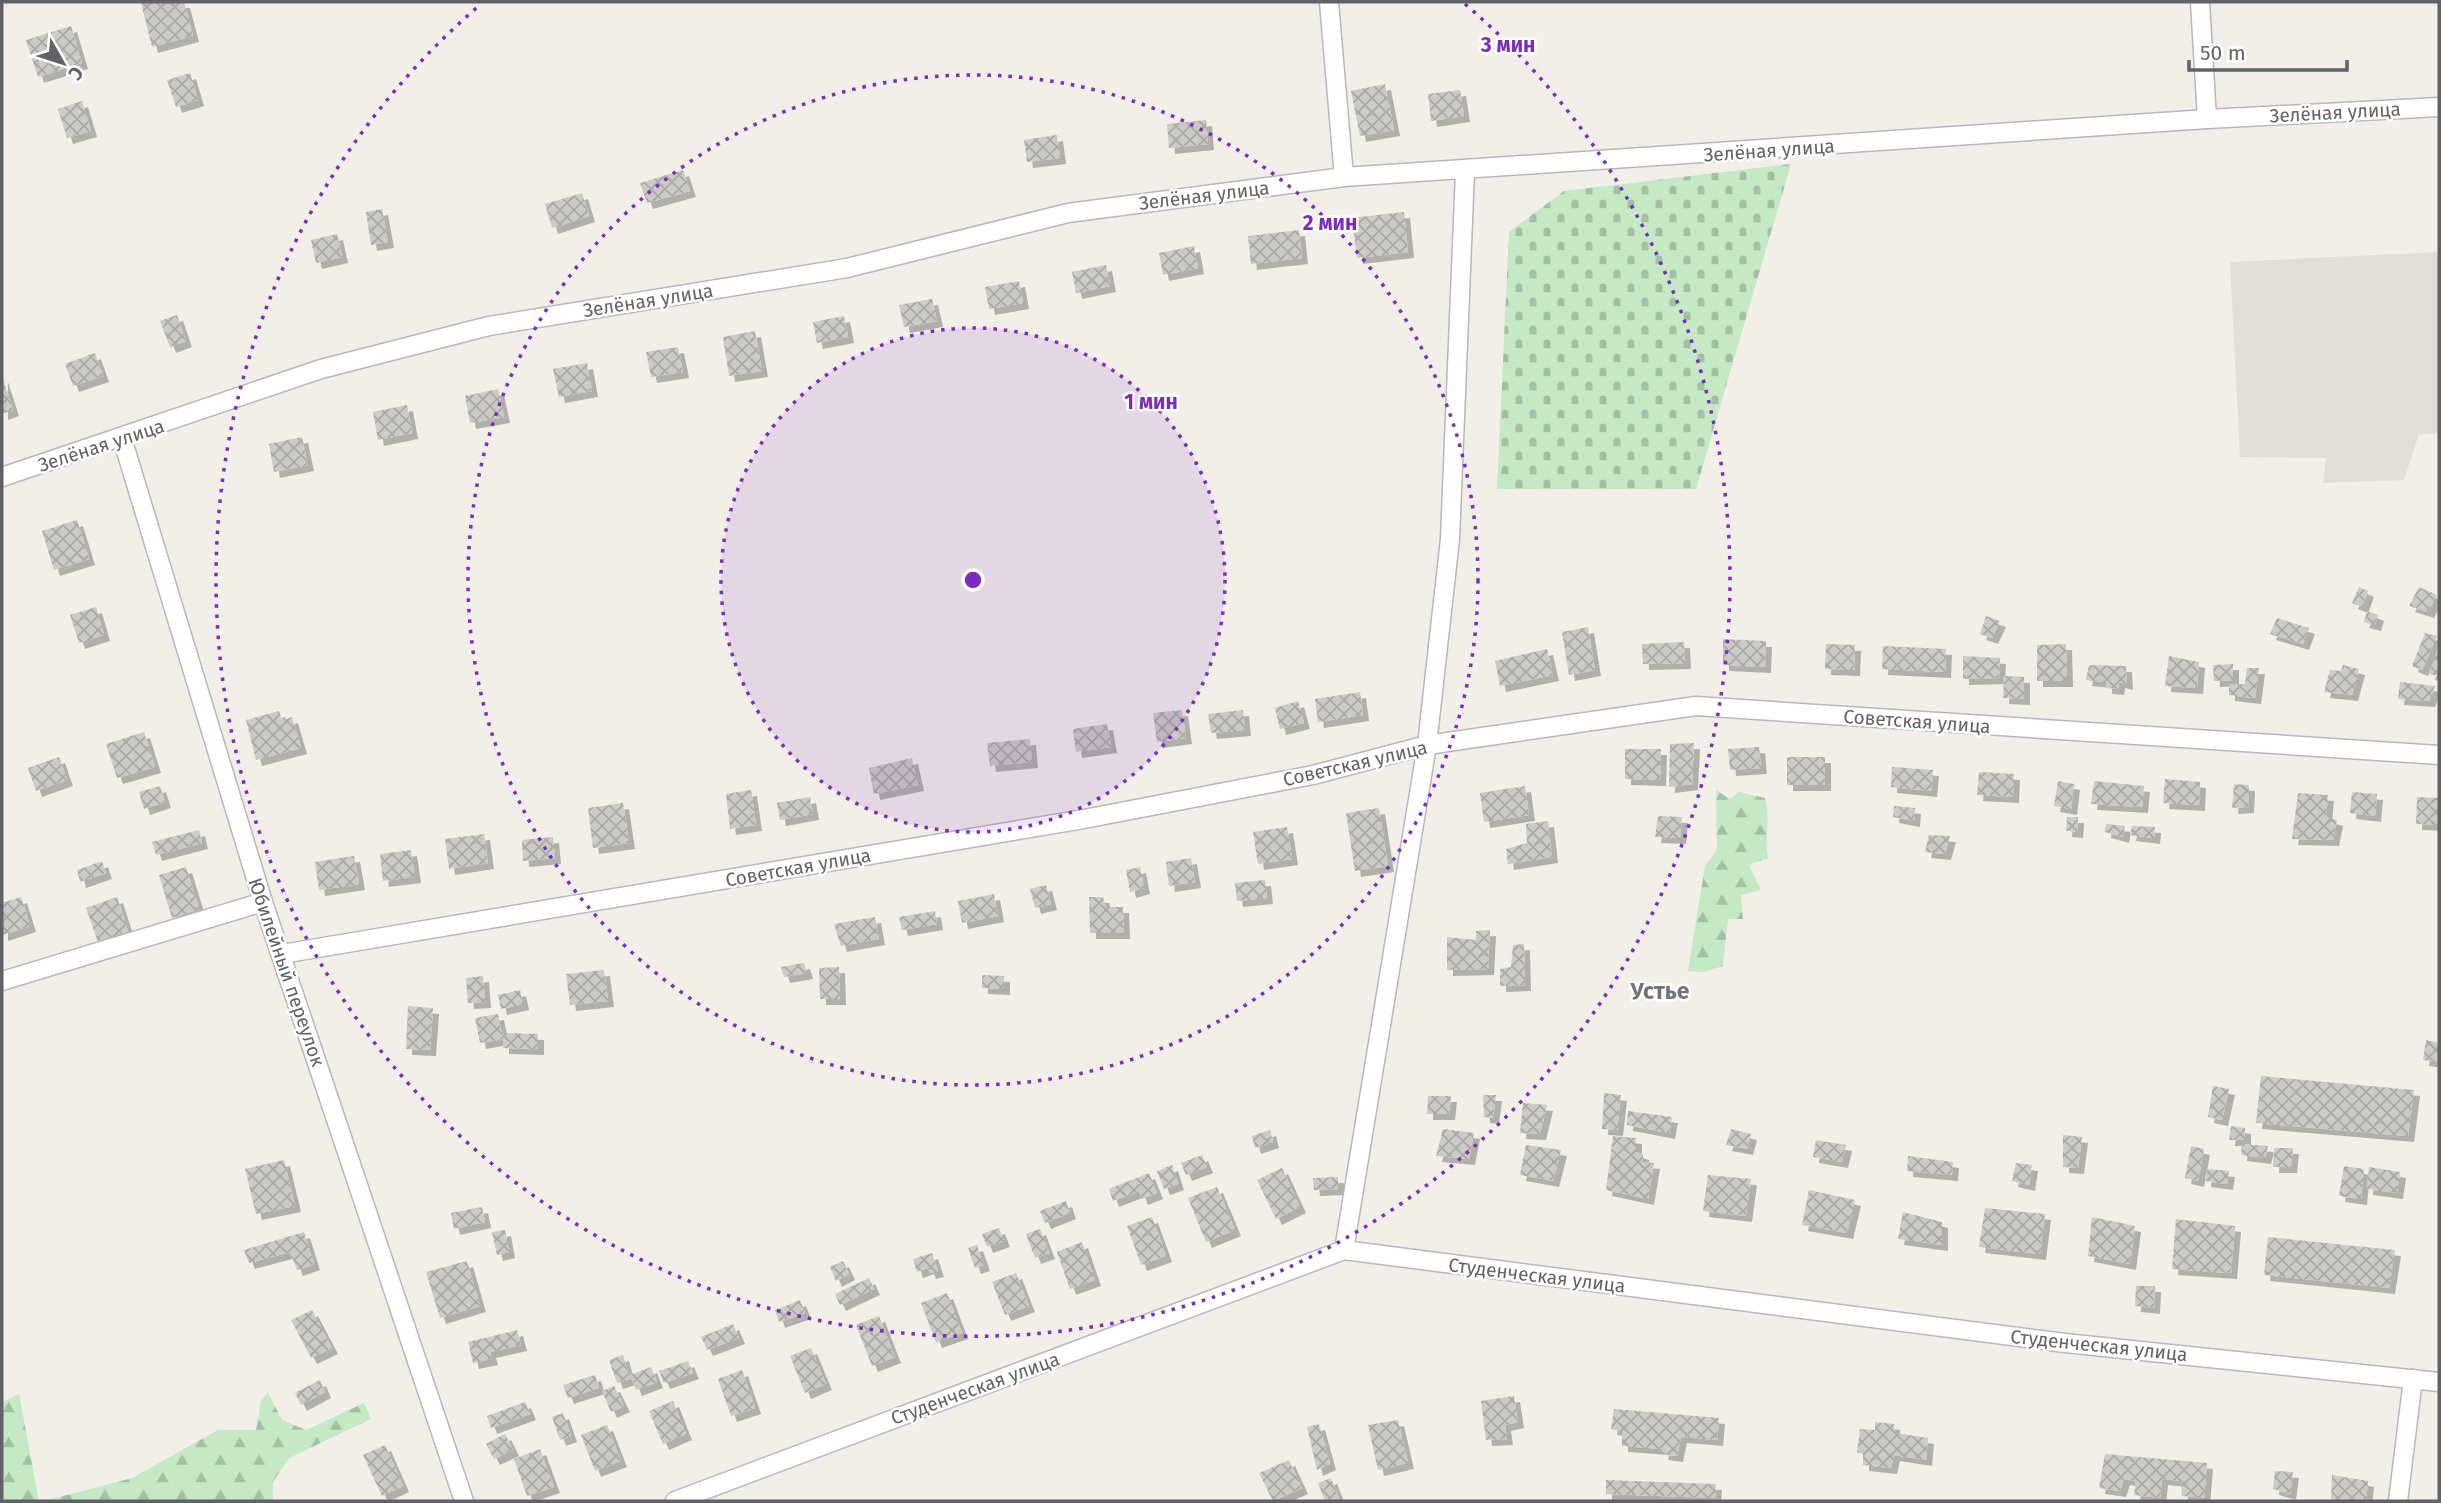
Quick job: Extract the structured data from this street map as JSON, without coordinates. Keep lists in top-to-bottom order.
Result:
{
  "streets": {
    "street": [
      "Зелёная улица",
      "Советская улица",
      "Юбилейный переулок",
      "Студенческая улица"
    ]
  },
  "crossings": [
    ["Зелёная улица", "Юбилейный переулок"],
    ["Советская улица", "Юбилейный переулок"]
  ],
  "districts": ["Устье"],
  "scale_bar": "50 m",
  "north": "bottom right",
  "rings": ["3 мин", "2 мин", "1 мин"]
}
